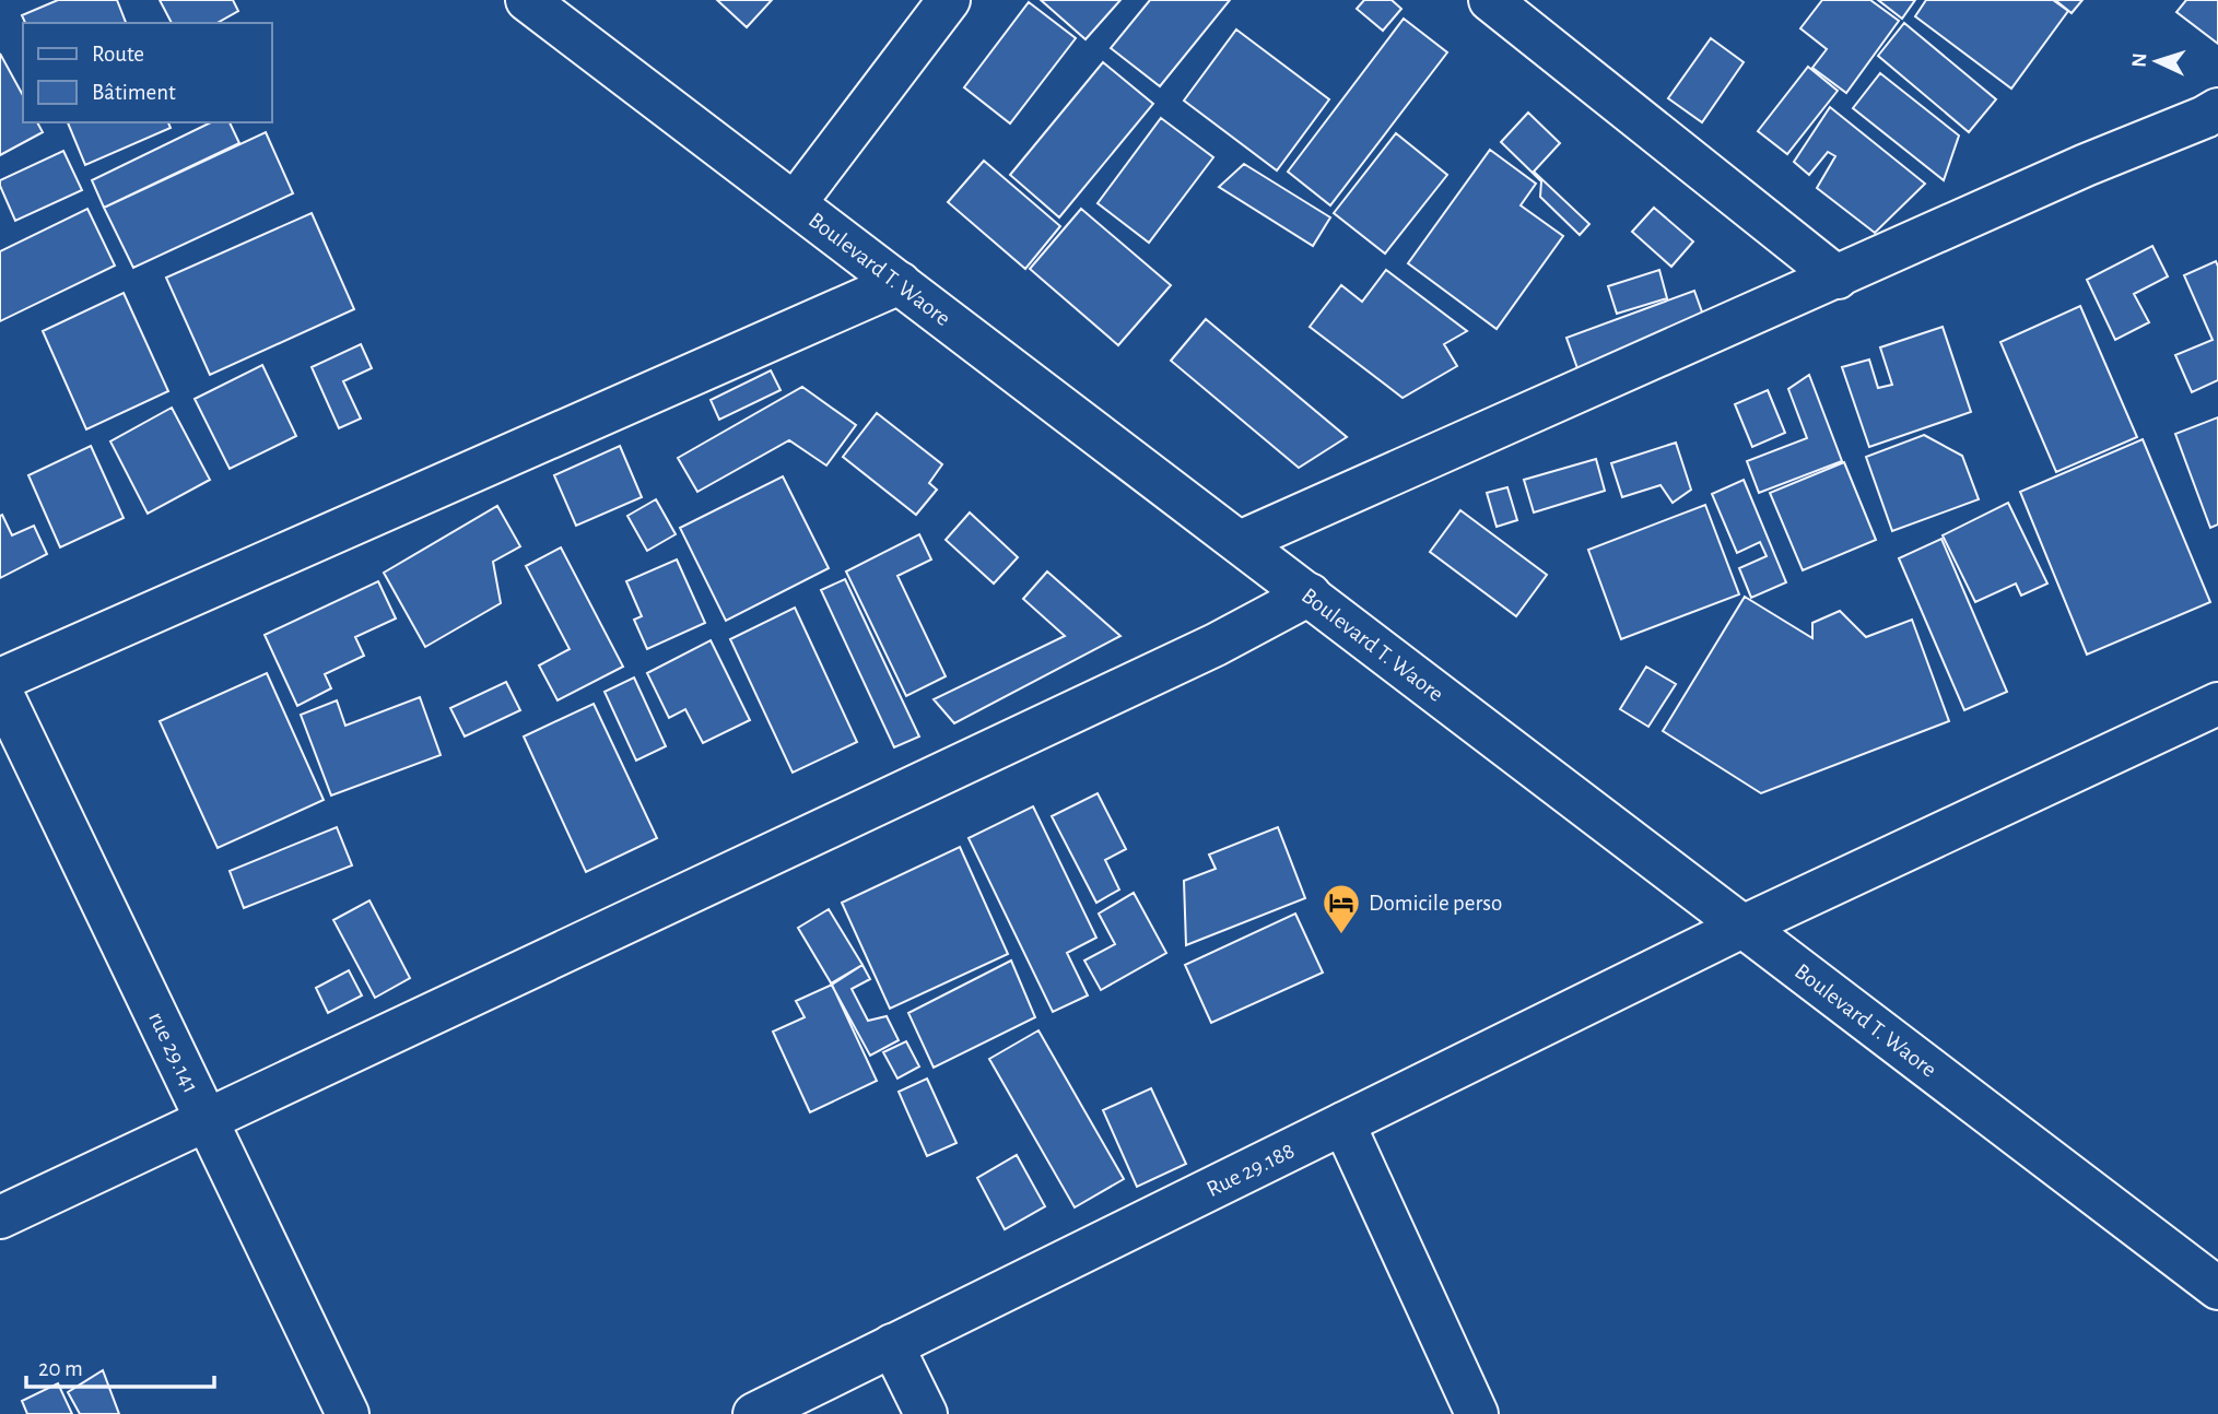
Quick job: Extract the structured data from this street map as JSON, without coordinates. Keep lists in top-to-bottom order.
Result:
{
  "streets": {
    "street": ["Boulevard T. Waore", "rue 29.141", "Rue 29.188"]
  },
  "crossings": [
    ["Boulevard T. Waore", "Rue 29.188"]
  ],
  "places": {
    "hotel": ["Domicile perso"]
  },
  "legend": ["Route", "Bâtiment"],
  "scale_bar": "20 m",
  "north": "left"
}
